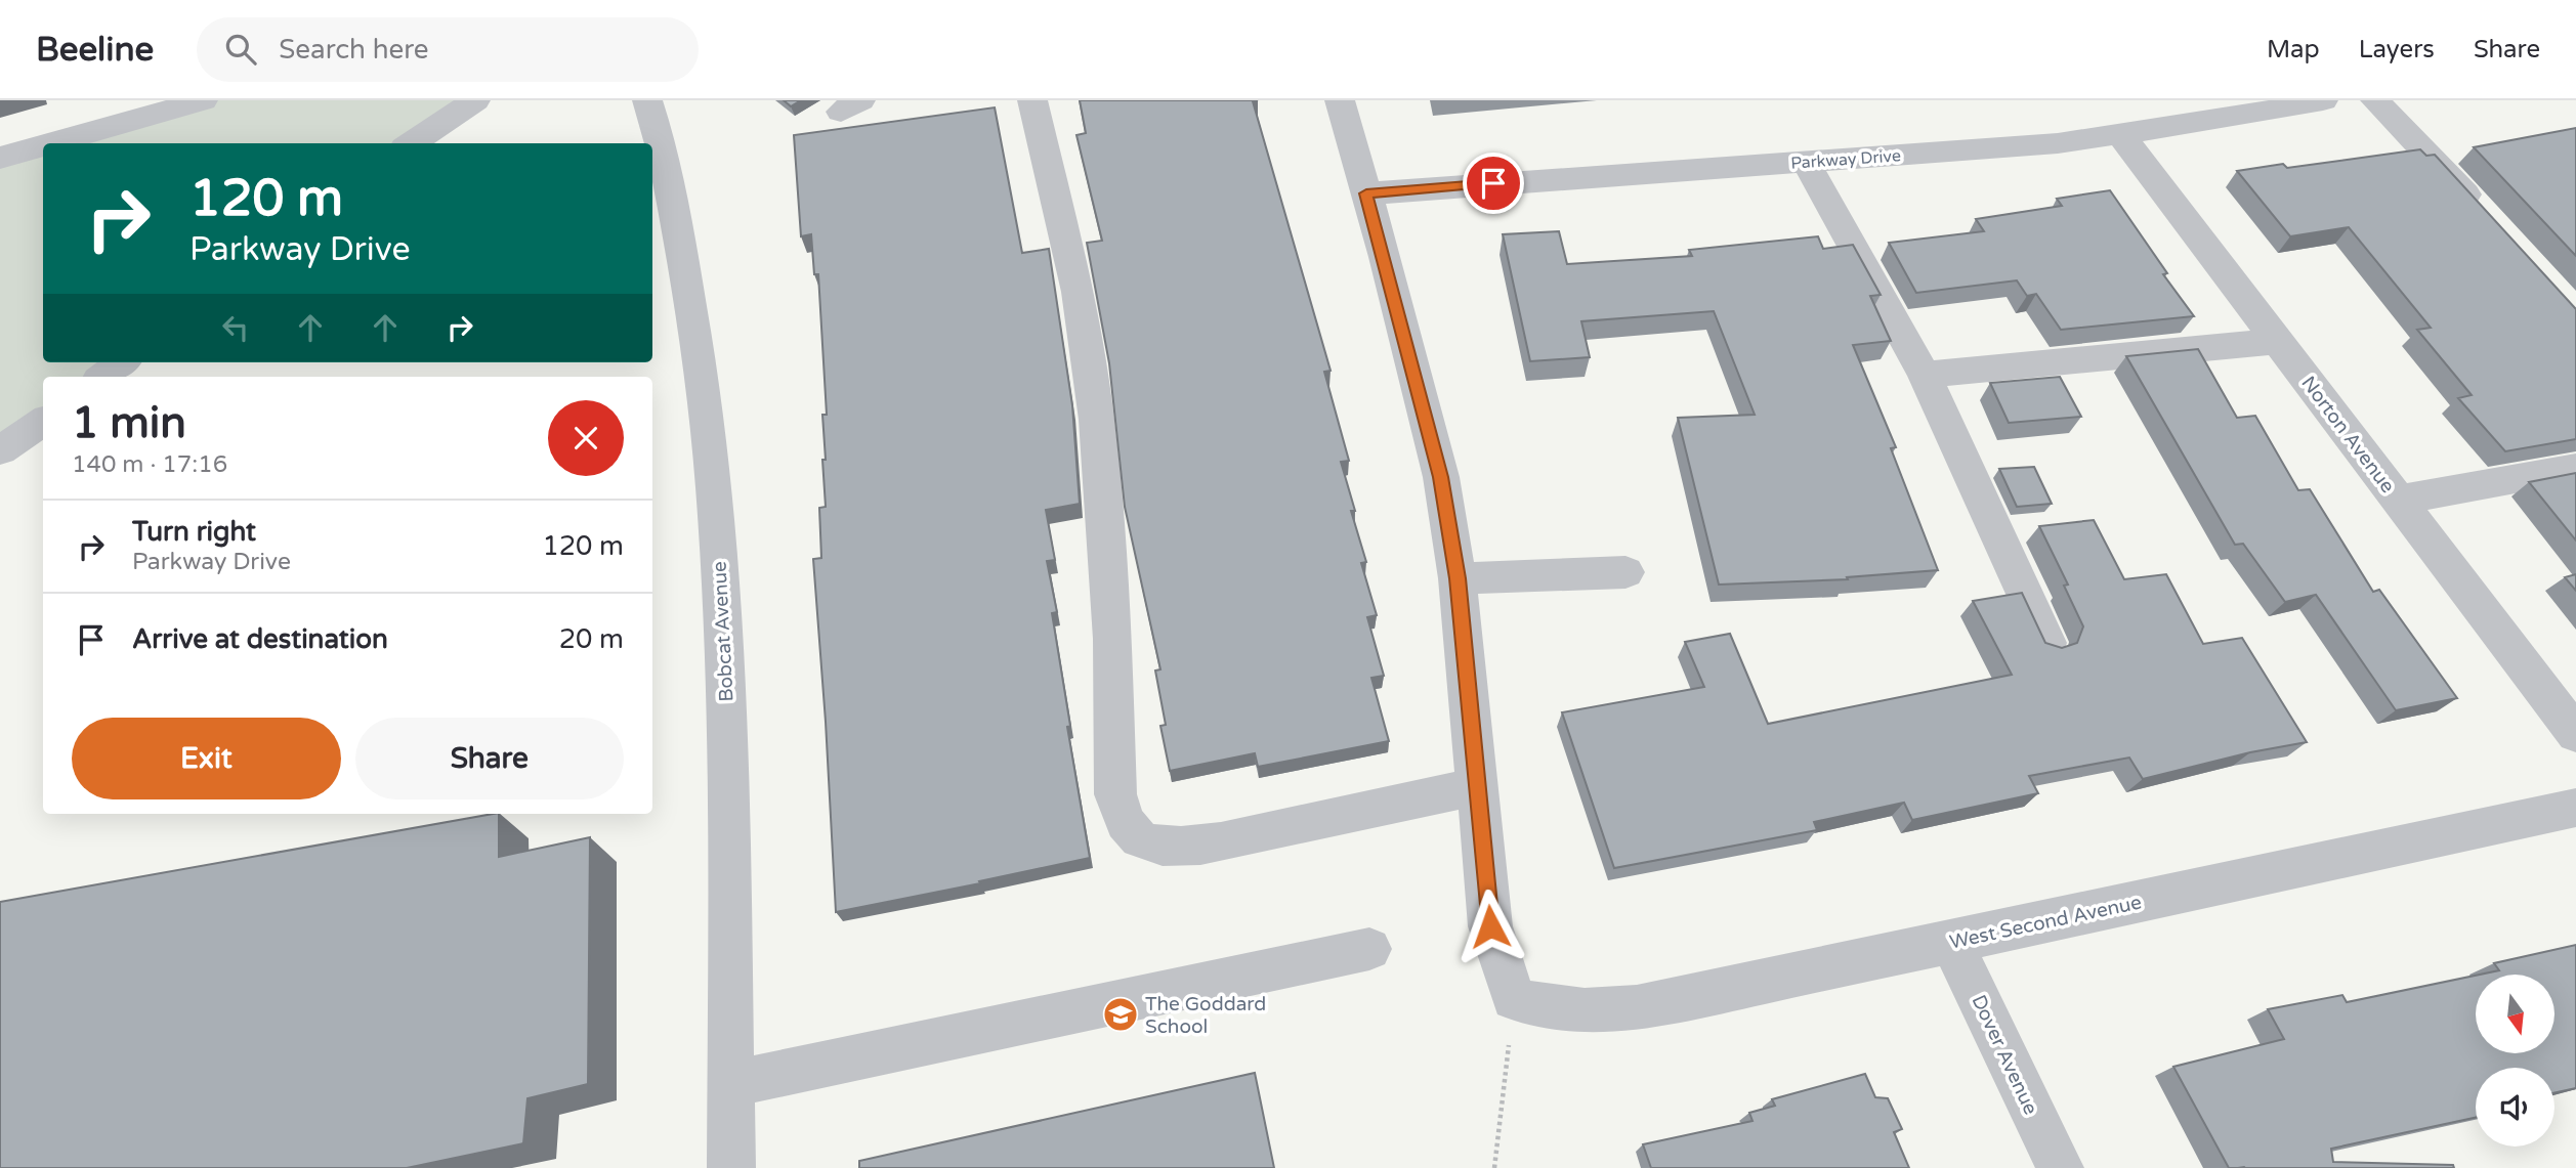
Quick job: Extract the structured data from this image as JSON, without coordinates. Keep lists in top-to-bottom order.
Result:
{
  "streets": {
    "street": [
      "Parkway Drive",
      "Norton Avenue",
      "Bobcat Avenue",
      "West Second Avenue",
      "Dover Avenue"
    ]
  },
  "crossings": [
    ["Parkway Drive", "Norton Avenue"],
    ["West Second Avenue", "Dover Avenue"]
  ],
  "places": {
    "school or university": ["The Goddard School"]
  },
  "north": "bottom",
  "page": {
    "header": "Beeline",
    "search": "Search here",
    "nav": ["Map", "Layers", "Share"],
    "turn": ["120 m", "Parkway Drive"],
    "heading": ["1 min", "140 m · 17:16"],
    "list": [
      {
        "name": "Turn right",
        "note": "Parkway Drive",
        "value": "120 m"
      },
      {
        "name": "Arrive at destination",
        "value": "20 m"
      }
    ],
    "buttons": ["Exit", "Share"]
  }
}
